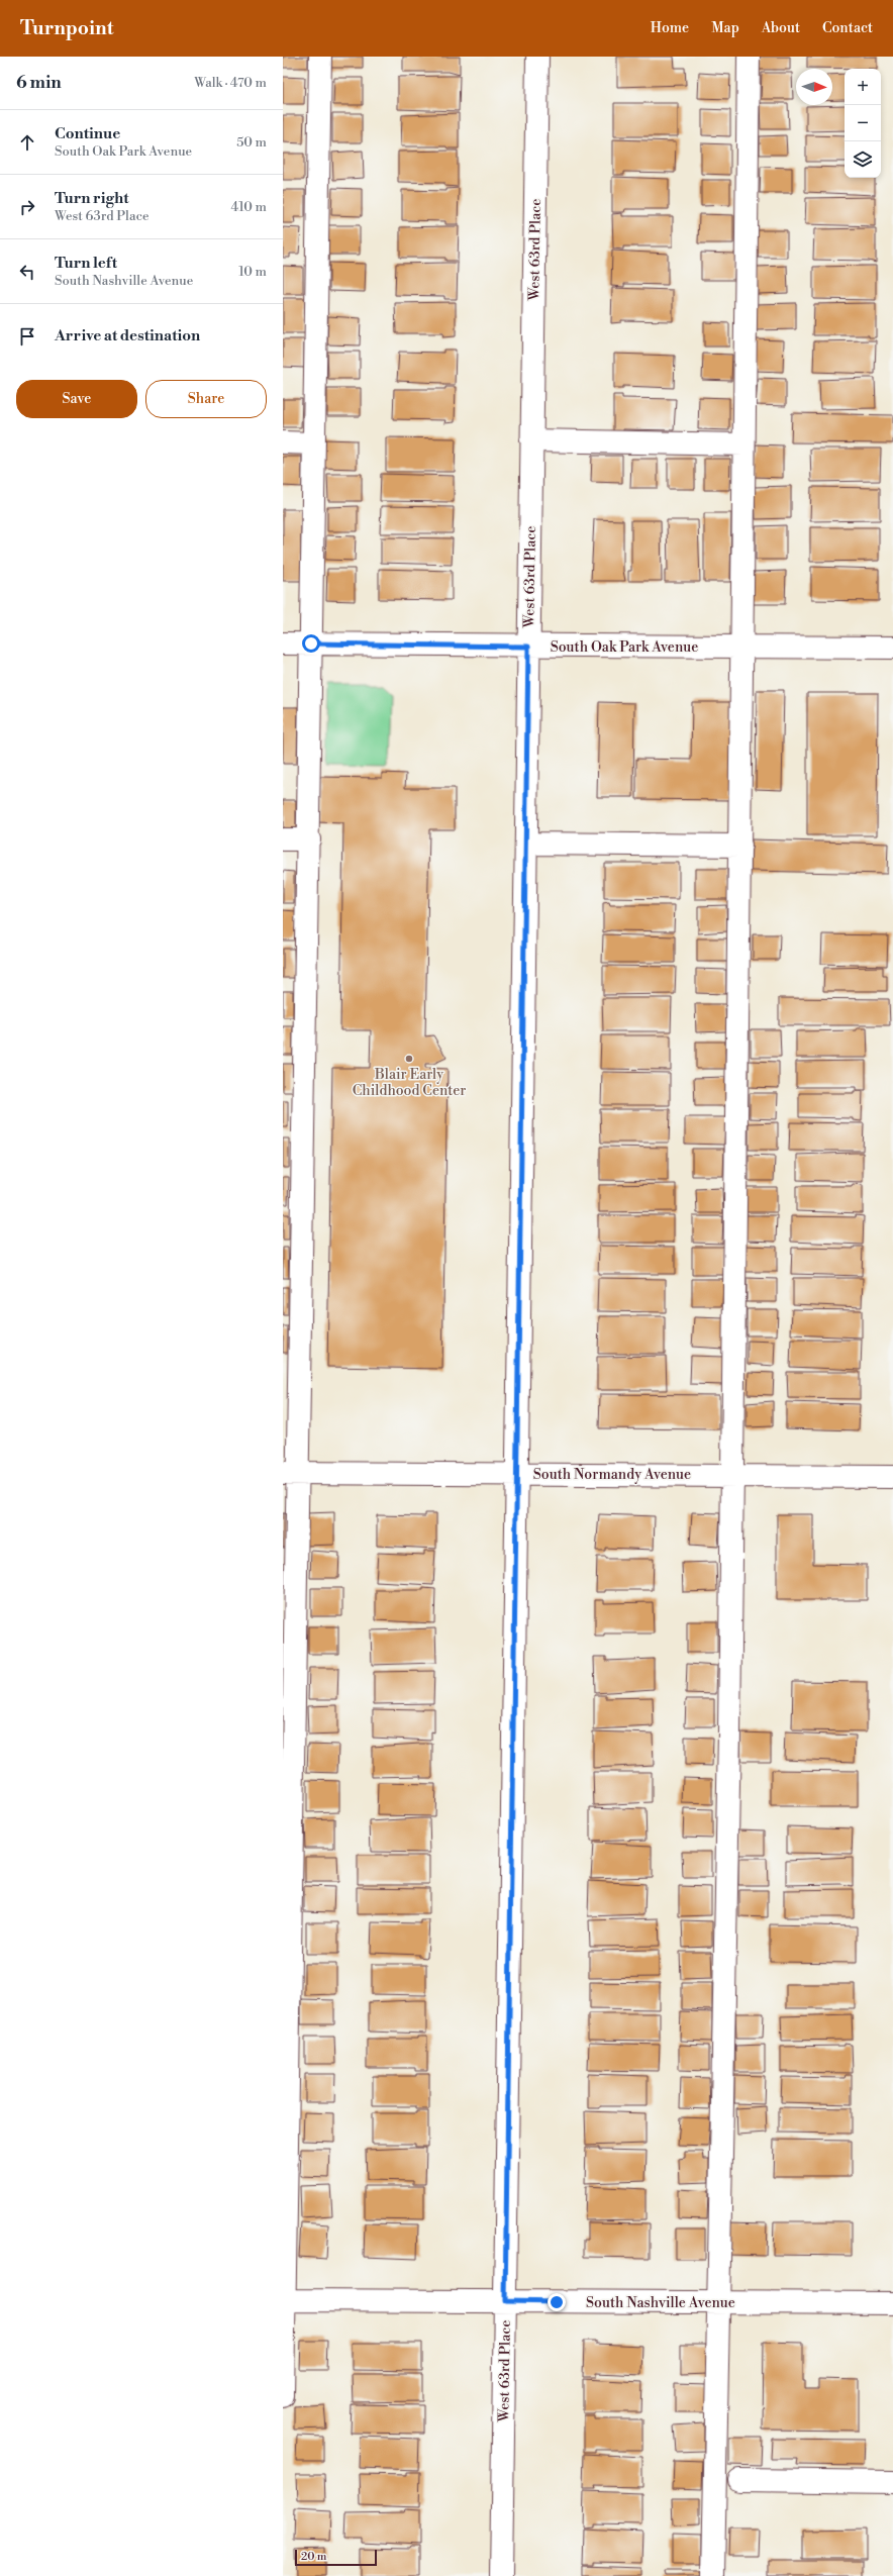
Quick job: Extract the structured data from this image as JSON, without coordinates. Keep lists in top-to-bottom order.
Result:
{
  "streets": {
    "street": [
      "West 63rd Place",
      "South Oak Park Avenue",
      "South Normandy Avenue",
      "South Nashville Avenue"
    ]
  },
  "crossings": [
    ["West 63rd Place", "South Oak Park Avenue"],
    ["West 63rd Place", "South Normandy Avenue"],
    ["West 63rd Place", "South Nashville Avenue"]
  ],
  "places": ["Blair Early Childhood Center"],
  "scale_bar": "20 m",
  "north": "right",
  "page": {
    "header": "Turnpoint",
    "nav": [
      "Home",
      "Map",
      "About",
      "Contact"
    ],
    "heading": ["6 min", "Walk · 470 m"],
    "map_buttons": ["+", "−"],
    "list": [
      ["Continue", "South Oak Park Avenue", "50 m"],
      ["Turn right", "West 63rd Place", "410 m"],
      ["Turn left", "South Nashville Avenue", "10 m"],
      "Arrive at destination"
    ],
    "buttons": ["Save", "Share"],
    "scale": "20 m"
  }
}
